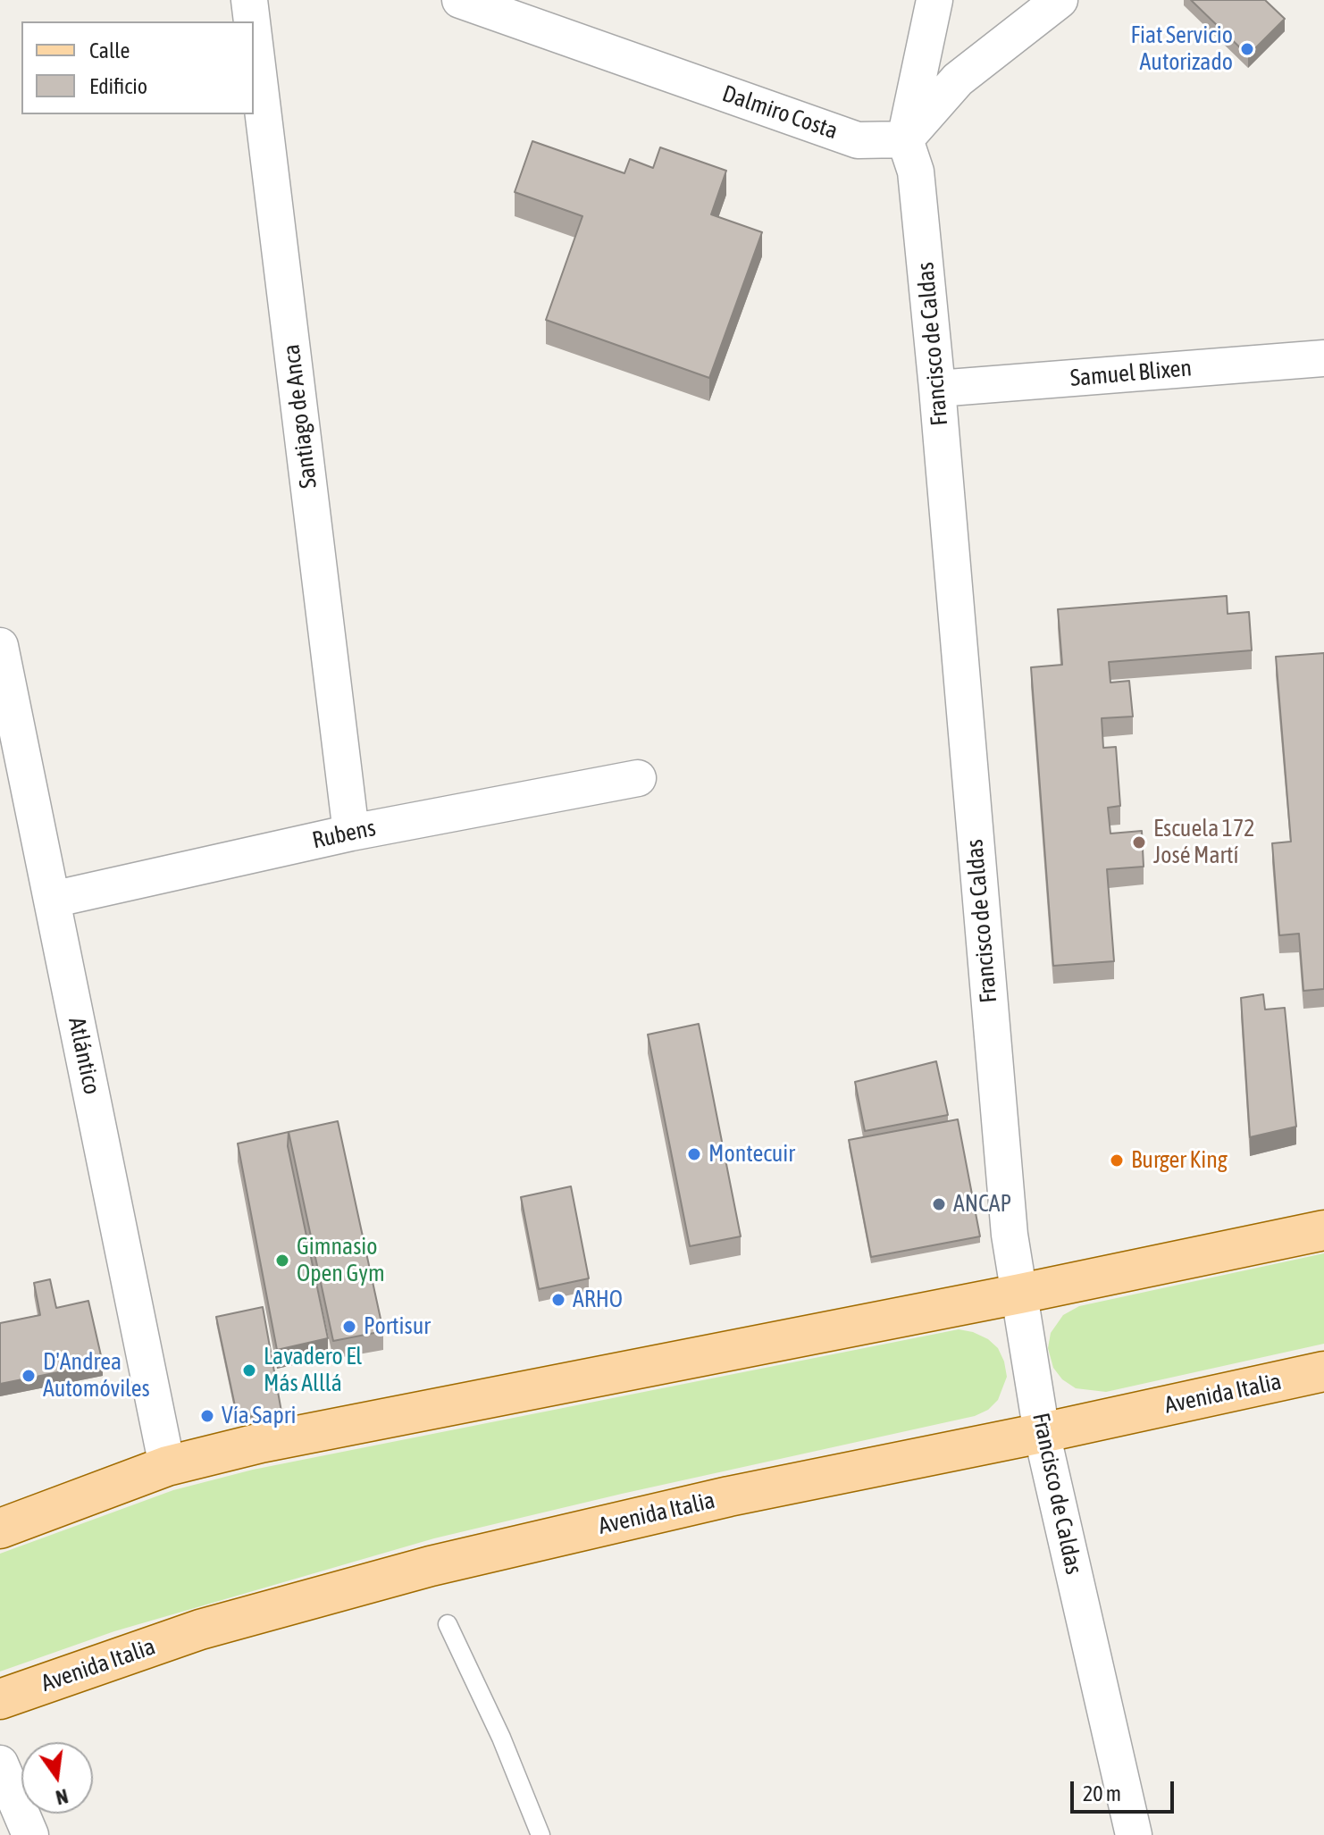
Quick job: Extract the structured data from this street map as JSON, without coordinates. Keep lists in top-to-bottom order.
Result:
{
  "streets": {
    "main road": ["Avenida Italia"],
    "street": [
      "Dalmiro Costa",
      "Francisco de Caldas",
      "Samuel Blixen",
      "Santiago de Anca",
      "Rubens",
      "Atlántico"
    ]
  },
  "crossings": [
    ["Dalmiro Costa", "Francisco de Caldas"],
    ["Francisco de Caldas", "Samuel Blixen"],
    ["Francisco de Caldas", "Avenida Italia"],
    ["Santiago de Anca", "Rubens"],
    ["Rubens", "Atlántico"]
  ],
  "places": [
    "Fiat Servicio Autorizado",
    "Escuela 172 José Martí",
    "Montecuir",
    "Burger King",
    "ANCAP",
    "Gimnasio Open Gym",
    "ARHO",
    "Portisur",
    "Lavadero El Más Alllá",
    "D'Andrea Automóviles",
    "Vía Sapri"
  ],
  "legend": ["Calle", "Edificio"],
  "scale_bar": "20 m",
  "north": "bottom"
}
